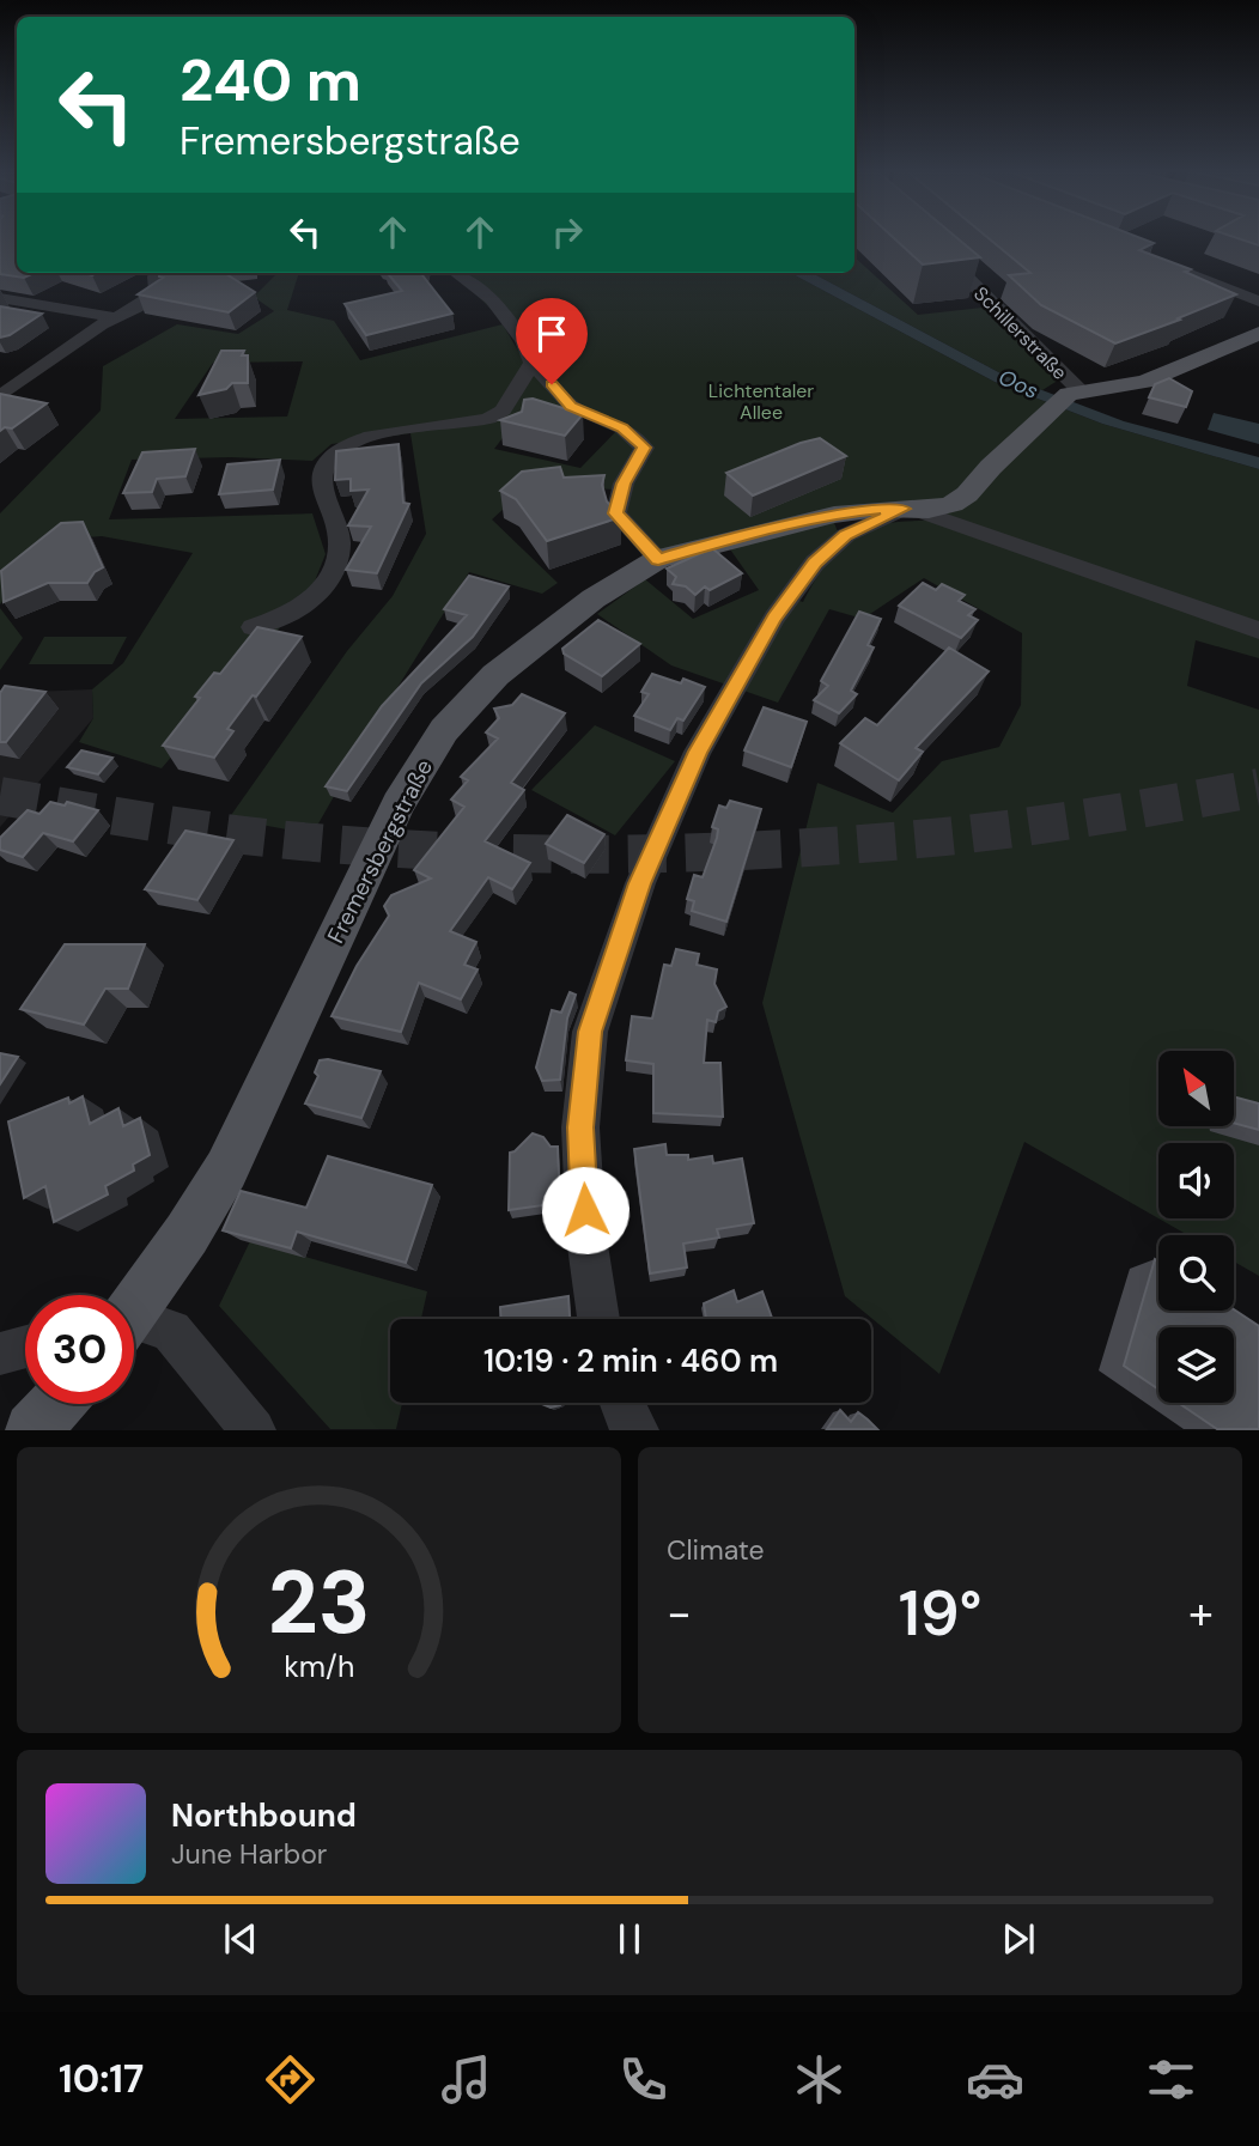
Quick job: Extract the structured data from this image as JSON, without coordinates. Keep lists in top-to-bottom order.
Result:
{
  "streets": {
    "main road": ["Fremersbergstraße"],
    "street": ["Schillerstraße"]
  },
  "crossings": [
    ["Schillerstraße", "Fremersbergstraße"]
  ],
  "water": ["Oos"],
  "parks": ["Lichtentaler Allee"],
  "north": "top left",
  "page": {
    "turn": ["240 m", "Fremersbergstraße"],
    "limit": "30",
    "trip": "10:19 · 2 min · 460 m",
    "tile": "Climate",
    "heat": ["−", "19°", "+"],
    "song": ["Northbound", "June Harbor"],
    "tabs": "10:17",
    "gauge": ["23", "km/h"]
  }
}
